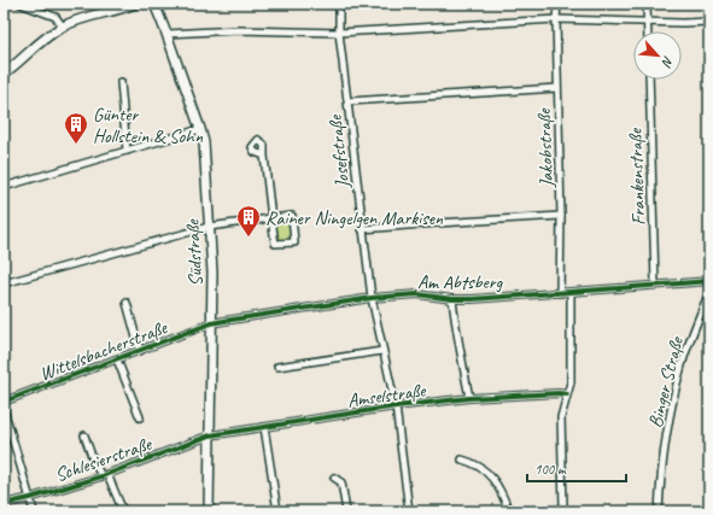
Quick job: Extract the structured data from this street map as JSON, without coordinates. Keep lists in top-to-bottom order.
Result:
{
  "streets": {
    "street": [
      "Jakobstraße",
      "Josefstraße",
      "Frankenstraße",
      "Südstraße",
      "Am Abtsberg",
      "Wittelsbacherstraße",
      "Binger Straße",
      "Amselstraße",
      "Schlesierstraße"
    ]
  },
  "crossings": [
    ["Jakobstraße", "Am Abtsberg"],
    ["Josefstraße", "Am Abtsberg"],
    ["Josefstraße", "Amselstraße"],
    ["Frankenstraße", "Am Abtsberg"],
    ["Südstraße", "Am Abtsberg"],
    ["Südstraße", "Wittelsbacherstraße"],
    ["Südstraße", "Amselstraße"],
    ["Südstraße", "Schlesierstraße"],
    ["Am Abtsberg", "Wittelsbacherstraße"],
    ["Amselstraße", "Schlesierstraße"]
  ],
  "places": {
    "building": ["Günter Hollstein & Sohn", "Rainer Ningelgen Markisen"]
  },
  "scale_bar": "100 m",
  "north": "bottom right"
}
